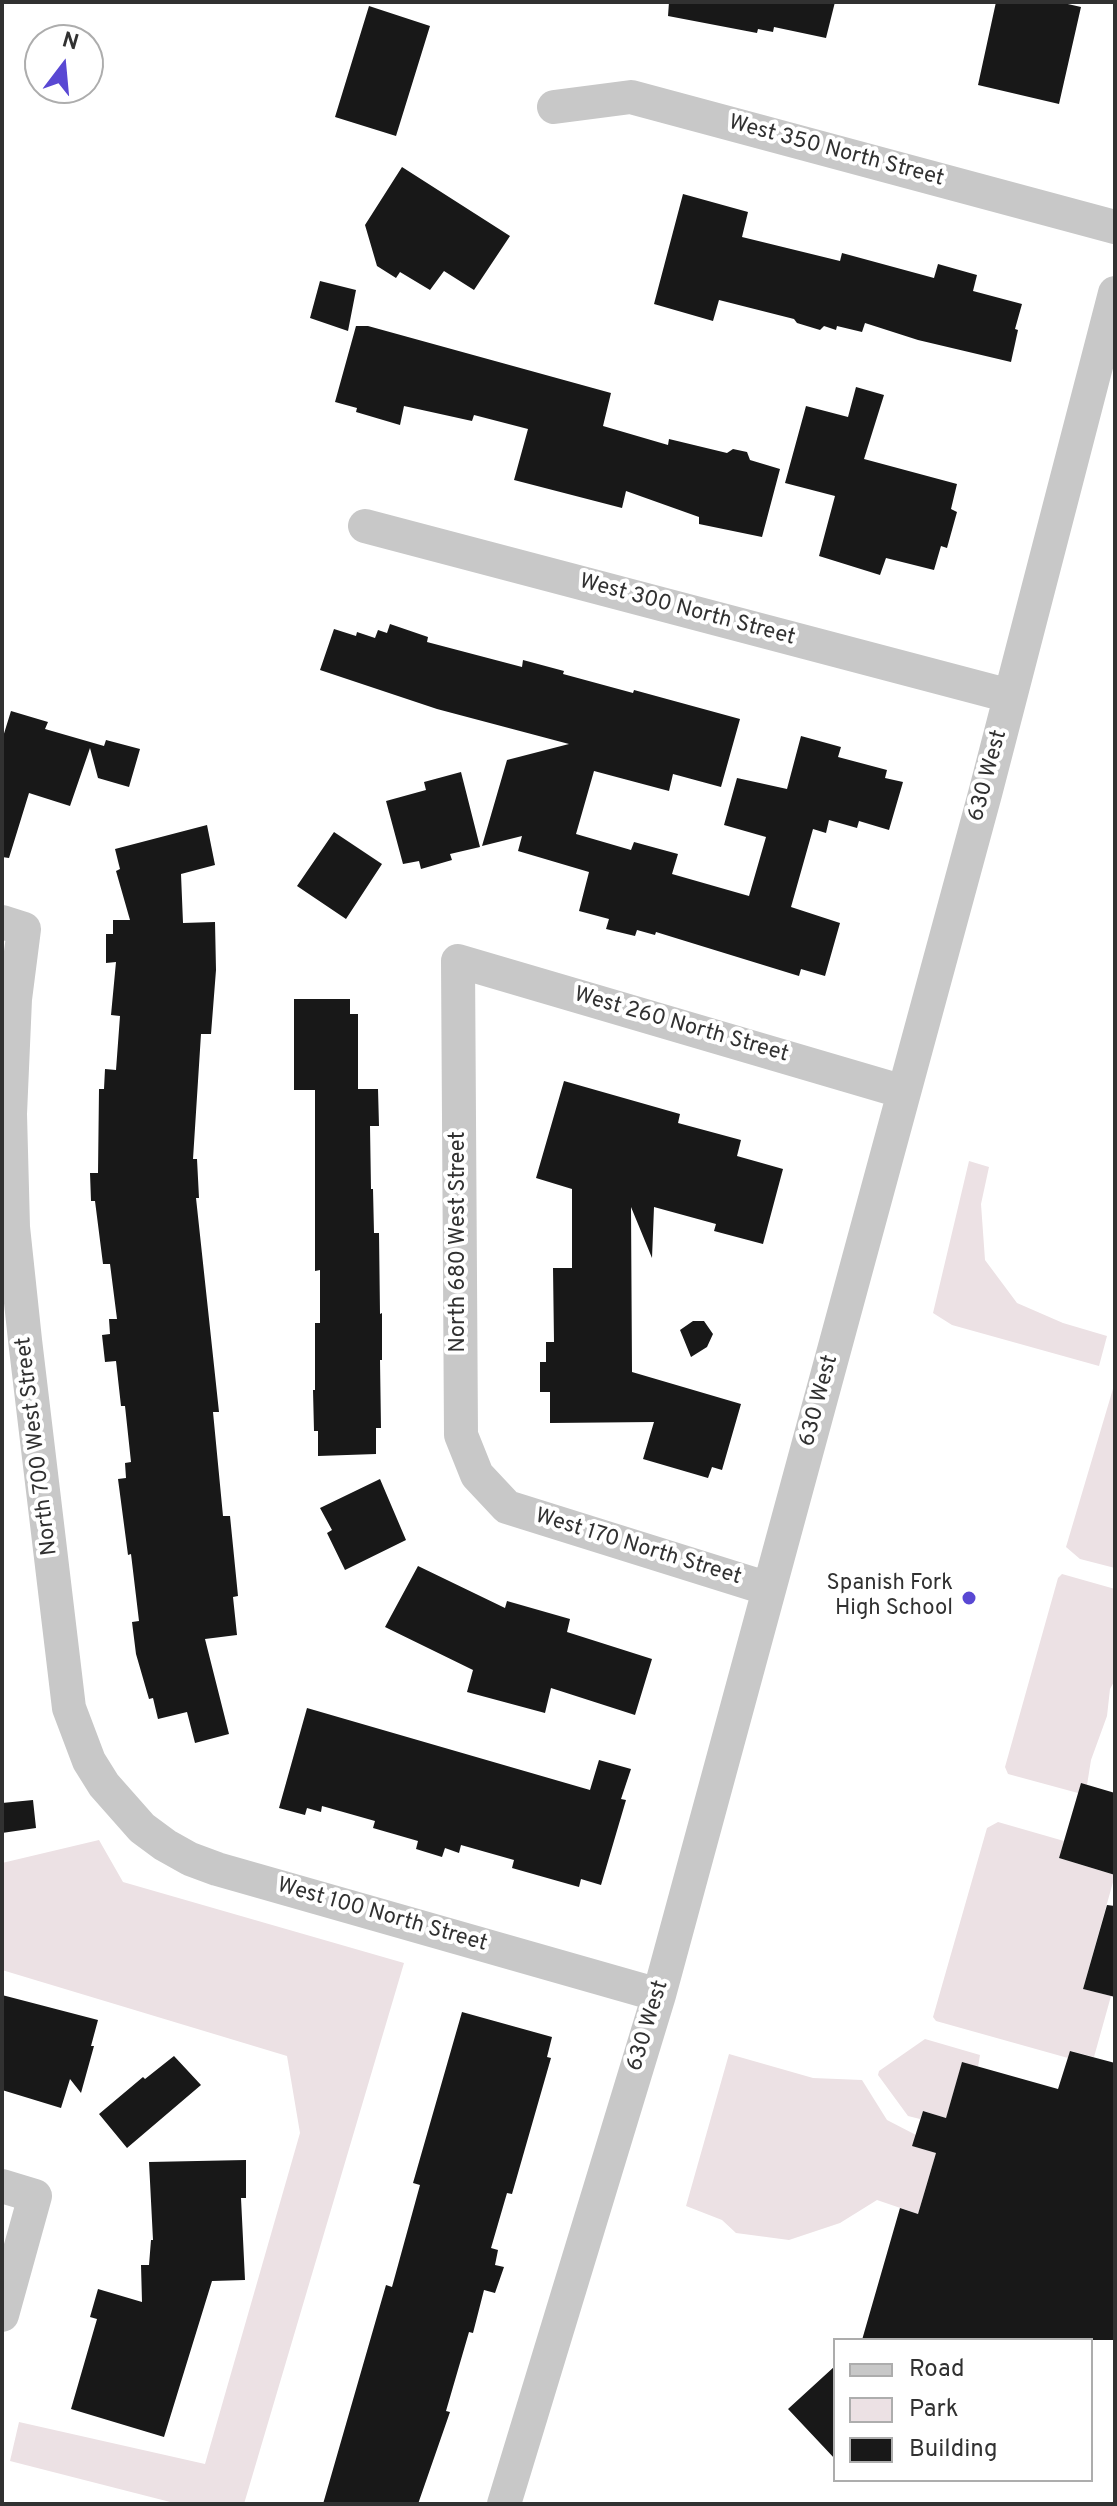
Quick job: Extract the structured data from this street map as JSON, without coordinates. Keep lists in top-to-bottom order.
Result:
{
  "streets": {
    "street": [
      "West 350 North Street",
      "West 300 North Street",
      "630 West",
      "West 260 North Street",
      "North 680 West Street",
      "North 700 West Street",
      "West 170 North Street",
      "West 100 North Street"
    ]
  },
  "crossings": [
    ["West 300 North Street", "630 West"],
    ["630 West", "West 260 North Street"],
    ["630 West", "West 170 North Street"],
    ["630 West", "West 100 North Street"],
    ["West 260 North Street", "North 680 West Street"],
    ["North 680 West Street", "West 170 North Street"],
    ["North 700 West Street", "West 100 North Street"]
  ],
  "places": ["Spanish Fork High School"],
  "legend": ["Road", "Park", "Building"],
  "north": "top"
}
